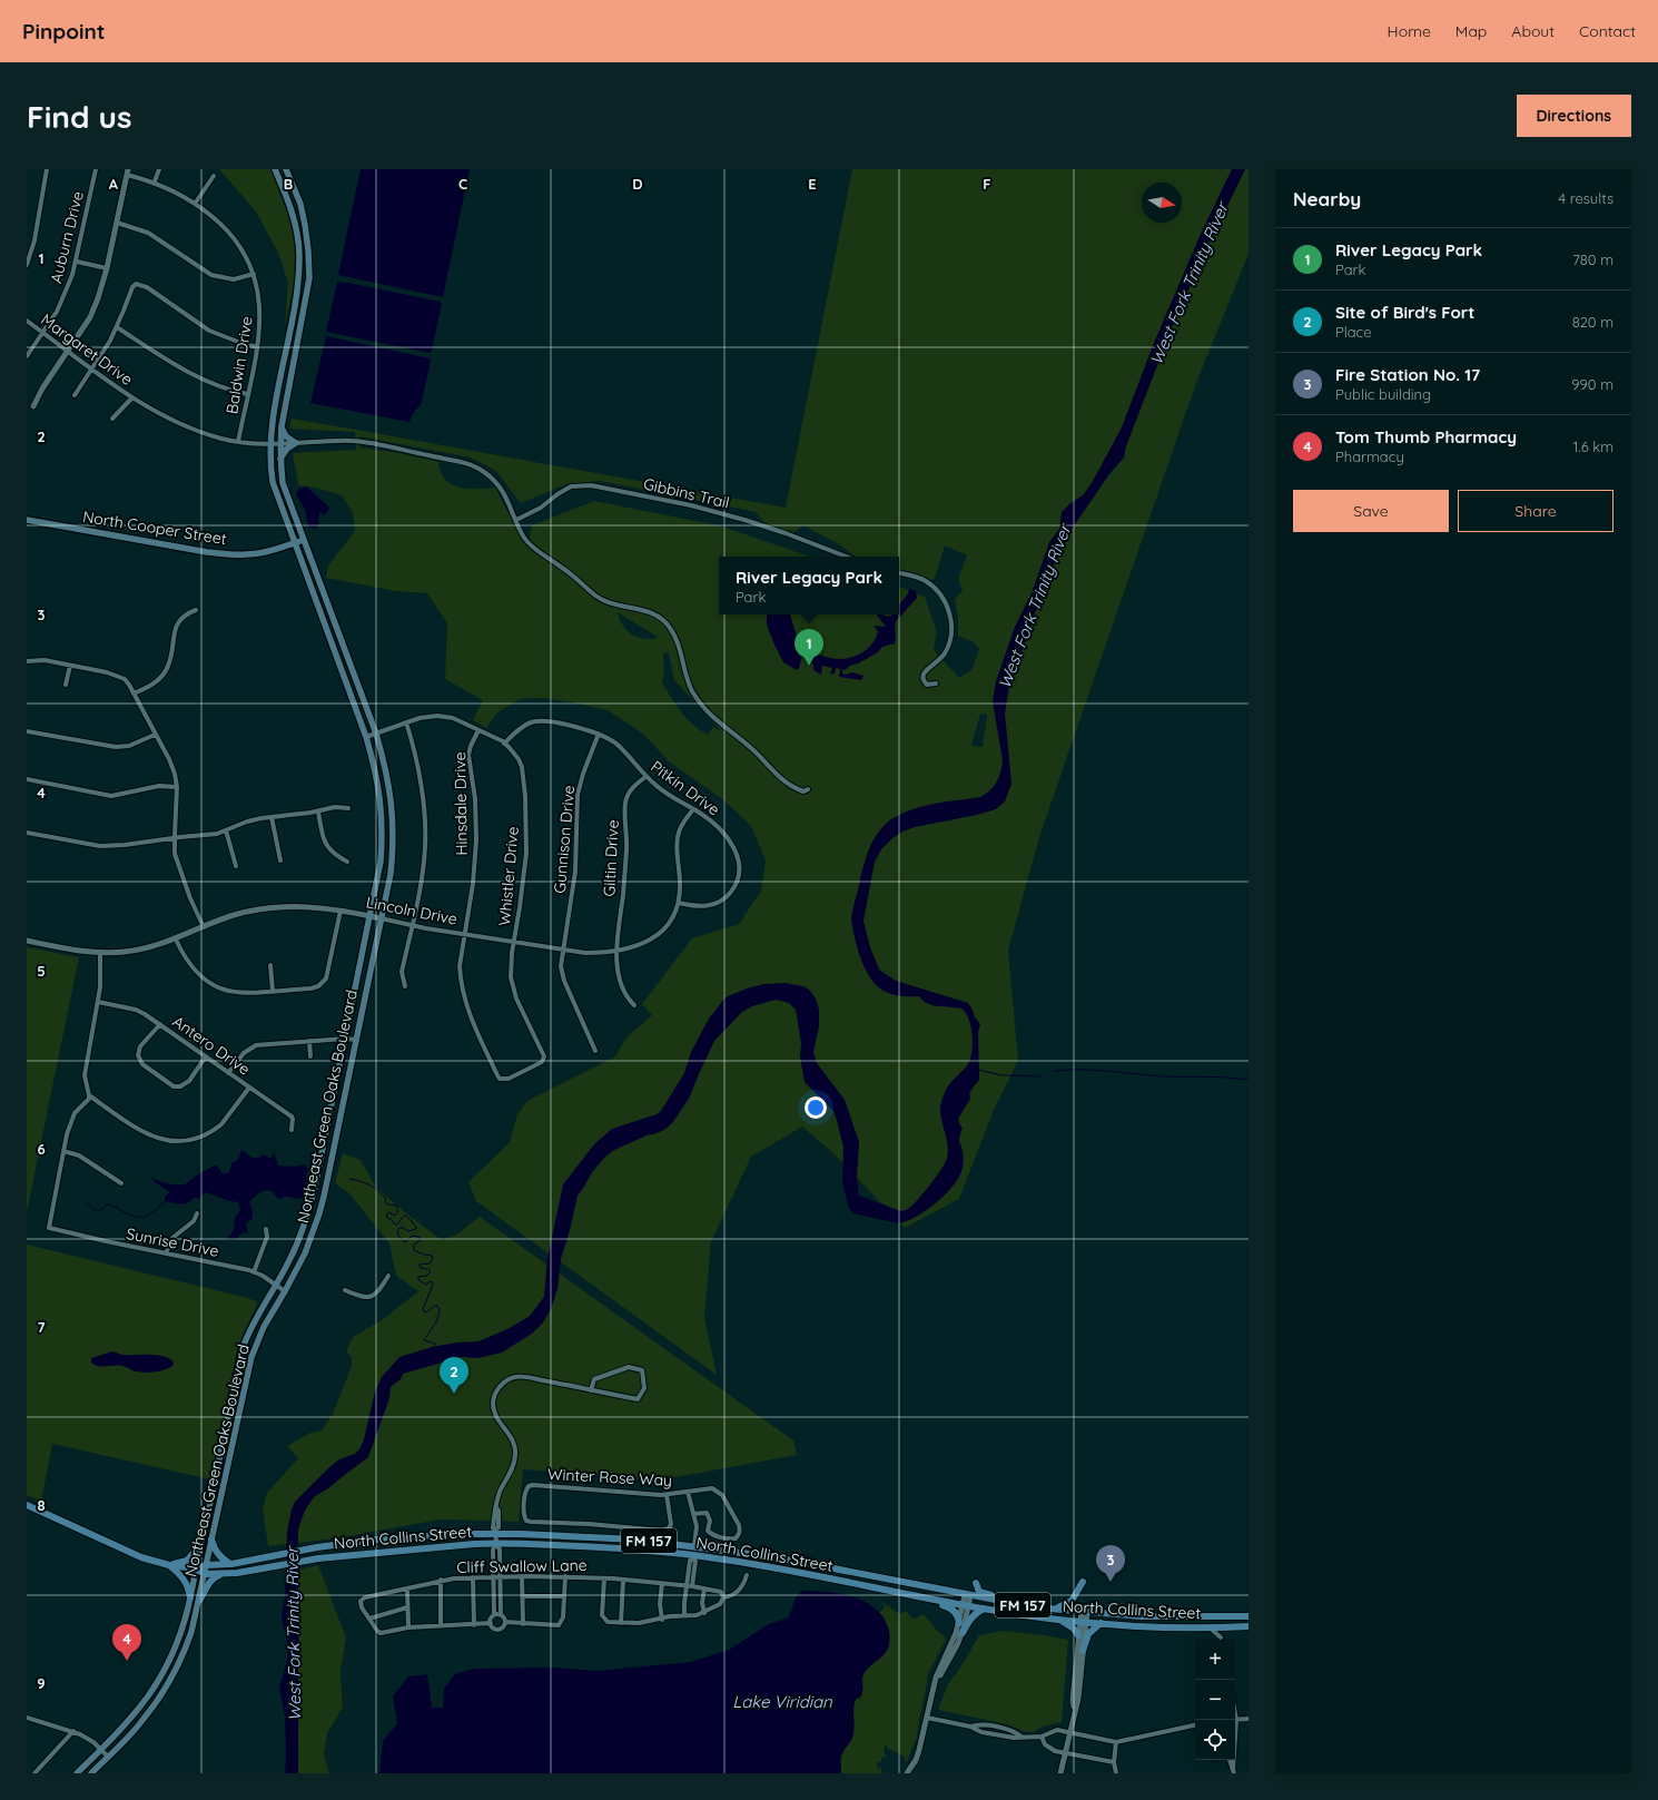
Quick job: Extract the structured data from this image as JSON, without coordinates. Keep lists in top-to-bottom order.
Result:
{
  "streets": {
    "main road": [
      "North Cooper Street",
      "Northeast Green Oaks Boulevard",
      "North Collins Street",
      "FM 157"
    ],
    "street": [
      "Auburn Drive",
      "Margaret Drive",
      "Baldwin Drive",
      "Gibbins Trail",
      "Pitkin Drive",
      "Hinsdale Drive",
      "Gunnison Drive",
      "Giltin Drive",
      "Whistler Drive",
      "Lincoln Drive",
      "Antero Drive",
      "Sunrise Drive",
      "Winter Rose Way",
      "Cliff Swallow Lane"
    ]
  },
  "crossings": [
    ["Auburn Drive", "Margaret Drive"],
    ["Margaret Drive", "Baldwin Drive"],
    ["Margaret Drive", "Gibbins Trail"],
    ["Margaret Drive", "Northeast Green Oaks Boulevard"],
    ["North Cooper Street", "Northeast Green Oaks Boulevard"],
    ["Pitkin Drive", "Gunnison Drive"],
    ["Pitkin Drive", "Giltin Drive"],
    ["Pitkin Drive", "Whistler Drive"],
    ["Pitkin Drive", "Lincoln Drive"],
    ["Hinsdale Drive", "Whistler Drive"],
    ["Hinsdale Drive", "Lincoln Drive"],
    ["Gunnison Drive", "Lincoln Drive"],
    ["Giltin Drive", "Lincoln Drive"],
    ["Whistler Drive", "Lincoln Drive"],
    ["Whistler Drive", "Northeast Green Oaks Boulevard"],
    ["Lincoln Drive", "Northeast Green Oaks Boulevard"],
    ["Northeast Green Oaks Boulevard", "Sunrise Drive"],
    ["Northeast Green Oaks Boulevard", "North Collins Street"]
  ],
  "water": ["West Fork Trinity River", "Lake Viridian"],
  "north": "right",
  "page": {
    "header": "Pinpoint",
    "nav": [
      "Home",
      "Map",
      "About",
      "Contact"
    ],
    "buttons": [
      "Directions",
      ["Save", "Share"]
    ],
    "title": "Find us",
    "heading": ["Nearby", "4 results"],
    "list": [
      {
        "mark": "1",
        "name": "River Legacy Park",
        "note": "Park",
        "value": "780 m"
      },
      {
        "mark": "2",
        "name": "Site of Bird's Fort",
        "note": "Place",
        "value": "820 m"
      },
      {
        "mark": "3",
        "name": "Fire Station No. 17",
        "note": "Public building",
        "value": "990 m"
      },
      {
        "mark": "4",
        "name": "Tom Thumb Pharmacy",
        "note": "Pharmacy",
        "value": "1.6 km"
      }
    ],
    "popup": ["River Legacy Park", "Park"],
    "pins": [
      "1",
      "2",
      "3",
      "4"
    ],
    "map_buttons": ["+", "−"]
  },
  "grid": {
    "columns": [
      "A",
      "B",
      "C",
      "D",
      "E",
      "F"
    ],
    "rows": [
      "1",
      "2",
      "3",
      "4",
      "5",
      "6",
      "7",
      "8",
      "9"
    ]
  }
}
